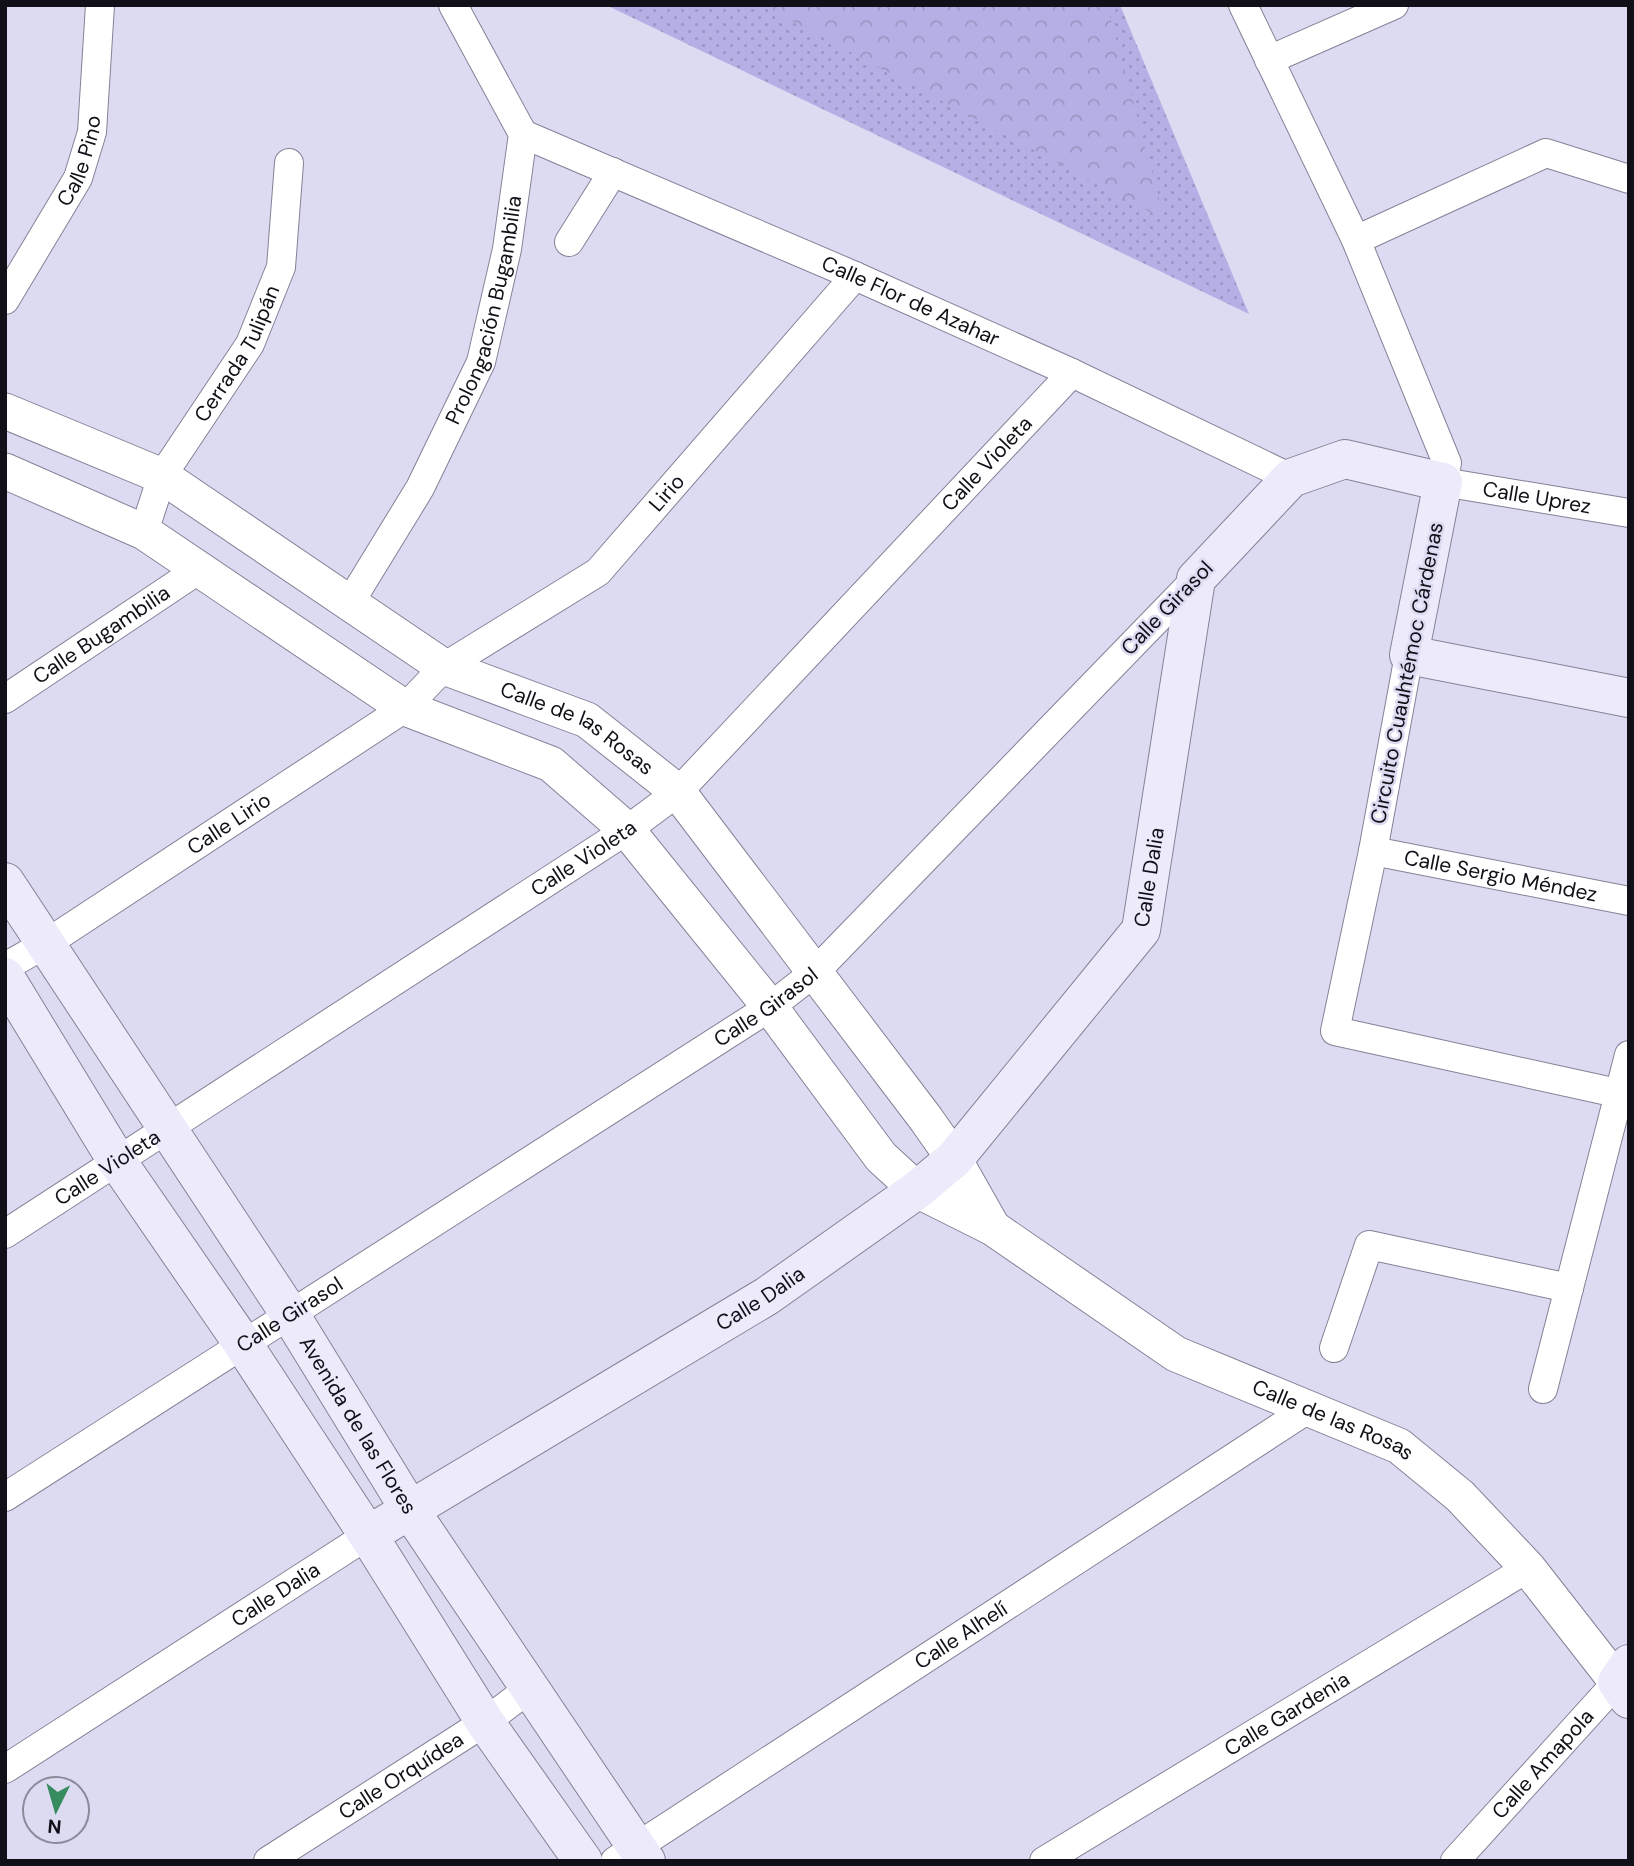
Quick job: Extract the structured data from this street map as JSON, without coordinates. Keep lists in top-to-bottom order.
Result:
{
  "streets": {
    "main road": [
      "Calle Girasol",
      "Circuito Cuauhtémoc Cárdenas",
      "Calle Dalia",
      "Avenida de las Flores"
    ],
    "street": [
      "Calle Pino",
      "Calle Flor de Azahar",
      "Prolongación Bugambilia",
      "Cerrada Tulipán",
      "Calle Violeta",
      "Lirio",
      "Calle Uprez",
      "Calle Bugambilia",
      "Calle de las Rosas",
      "Calle Lirio",
      "Calle Sergio Méndez",
      "Calle Alhelí",
      "Calle Gardenia",
      "Calle Amapola",
      "Calle Orquídea"
    ]
  },
  "crossings": [
    ["Calle Flor de Azahar", "Prolongación Bugambilia"],
    ["Calle Flor de Azahar", "Calle Violeta"],
    ["Calle Flor de Azahar", "Lirio"],
    ["Calle Flor de Azahar", "Calle Girasol"],
    ["Prolongación Bugambilia", "Calle de las Rosas"],
    ["Cerrada Tulipán", "Calle de las Rosas"],
    ["Calle Violeta", "Calle de las Rosas"],
    ["Calle Violeta", "Avenida de las Flores"],
    ["Lirio", "Calle de las Rosas"],
    ["Lirio", "Calle Lirio"],
    ["Calle Uprez", "Calle Girasol"],
    ["Calle Uprez", "Circuito Cuauhtémoc Cárdenas"],
    ["Calle Girasol", "Circuito Cuauhtémoc Cárdenas"],
    ["Calle Girasol", "Calle de las Rosas"],
    ["Calle Girasol", "Calle Dalia"],
    ["Calle Girasol", "Avenida de las Flores"],
    ["Calle Bugambilia", "Calle de las Rosas"],
    ["Circuito Cuauhtémoc Cárdenas", "Calle Sergio Méndez"],
    ["Calle de las Rosas", "Calle Lirio"],
    ["Calle de las Rosas", "Calle Dalia"],
    ["Calle de las Rosas", "Calle Alhelí"],
    ["Calle de las Rosas", "Calle Gardenia"],
    ["Calle de las Rosas", "Calle Amapola"],
    ["Calle Lirio", "Avenida de las Flores"],
    ["Calle Dalia", "Avenida de las Flores"],
    ["Avenida de las Flores", "Calle Alhelí"],
    ["Avenida de las Flores", "Calle Orquídea"]
  ],
  "north": "bottom"
}
